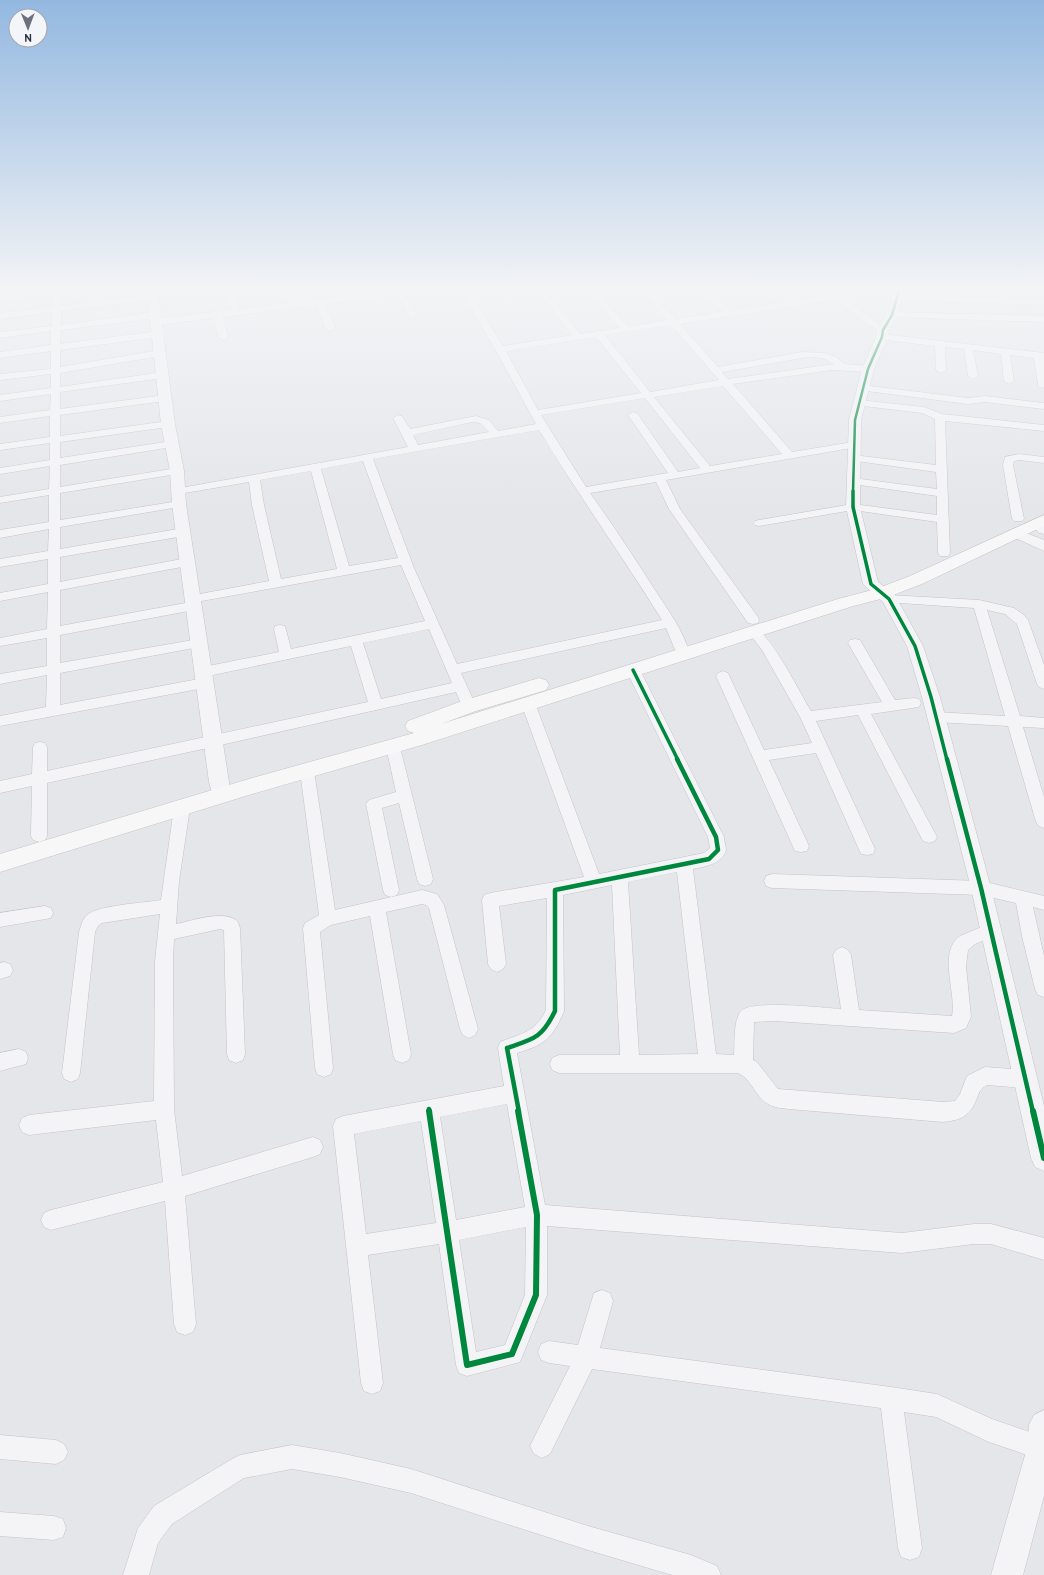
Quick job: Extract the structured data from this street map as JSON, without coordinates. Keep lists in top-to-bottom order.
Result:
{
  "north": "bottom"
}
